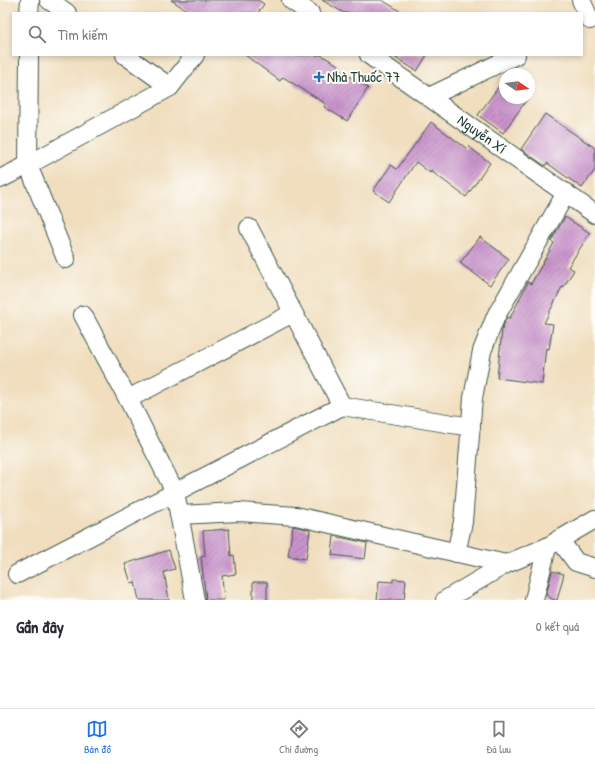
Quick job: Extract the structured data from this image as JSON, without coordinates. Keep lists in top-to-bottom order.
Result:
{
  "streets": {
    "street": ["Nguyễn Xí"]
  },
  "places": {
    "health": ["Nhà Thuốc 77"]
  },
  "north": "right",
  "page": {
    "search": "Tìm kiếm",
    "heading": ["Gần đây", "0 kết quả"],
    "nav": ["Bản đồ", "Chỉ đường", "Đã lưu"]
  }
}
